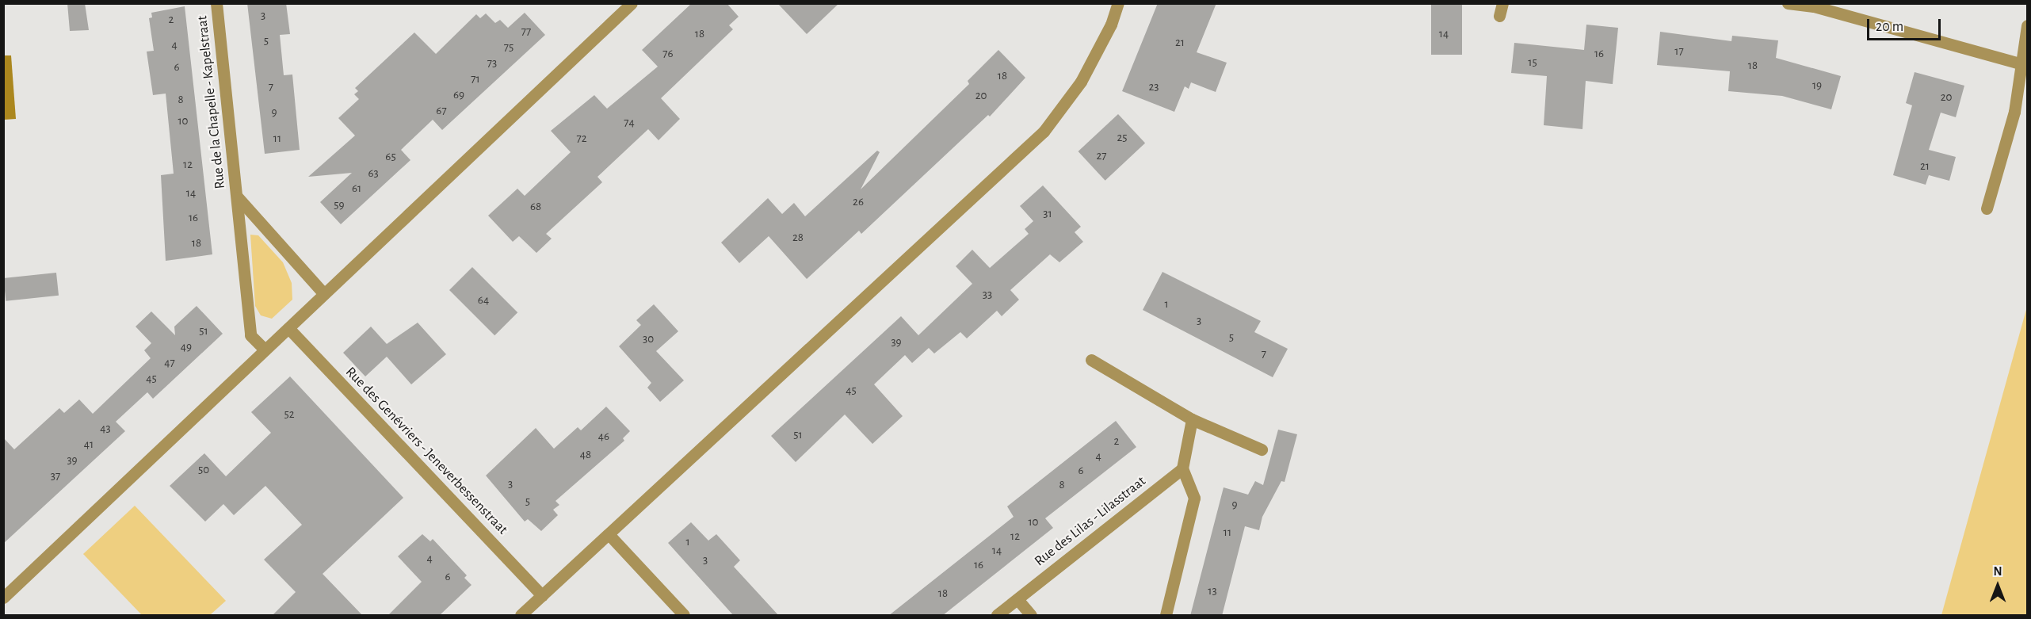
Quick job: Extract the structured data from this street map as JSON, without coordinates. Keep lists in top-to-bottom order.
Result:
{
  "streets": {
    "street": ["Rue de la Chapelle - Kapelstraat", "Rue des Genévriers - Jeneverbessenstraat", "Rue des Lilas - Lilasstraat"]
  },
  "house_numbers": [
    "3",
    "2",
    "77",
    "18",
    "14",
    "5",
    "21",
    "4",
    "75",
    "17",
    "76",
    "16",
    "15",
    "73",
    "18",
    "6",
    "18",
    "71",
    "19",
    "7",
    "23",
    "69",
    "20",
    "20",
    "8",
    "67",
    "9",
    "10",
    "74",
    "25",
    "11",
    "72",
    "27",
    "65",
    "12",
    "21",
    "63",
    "61",
    "14",
    "26",
    "59",
    "68",
    "31",
    "16",
    "28",
    "18",
    "33",
    "64",
    "1",
    "3",
    "51",
    "5",
    "30",
    "39",
    "49",
    "7",
    "47",
    "45",
    "45",
    "52",
    "43",
    "51",
    "46",
    "2",
    "41",
    "48",
    "4",
    "39",
    "50",
    "6",
    "37",
    "3",
    "8",
    "5",
    "9",
    "10",
    "11",
    "12",
    "1",
    "14",
    "4",
    "3",
    "16",
    "6",
    "13",
    "18"
  ],
  "scale_bar": "20 m",
  "north": "top"
}
